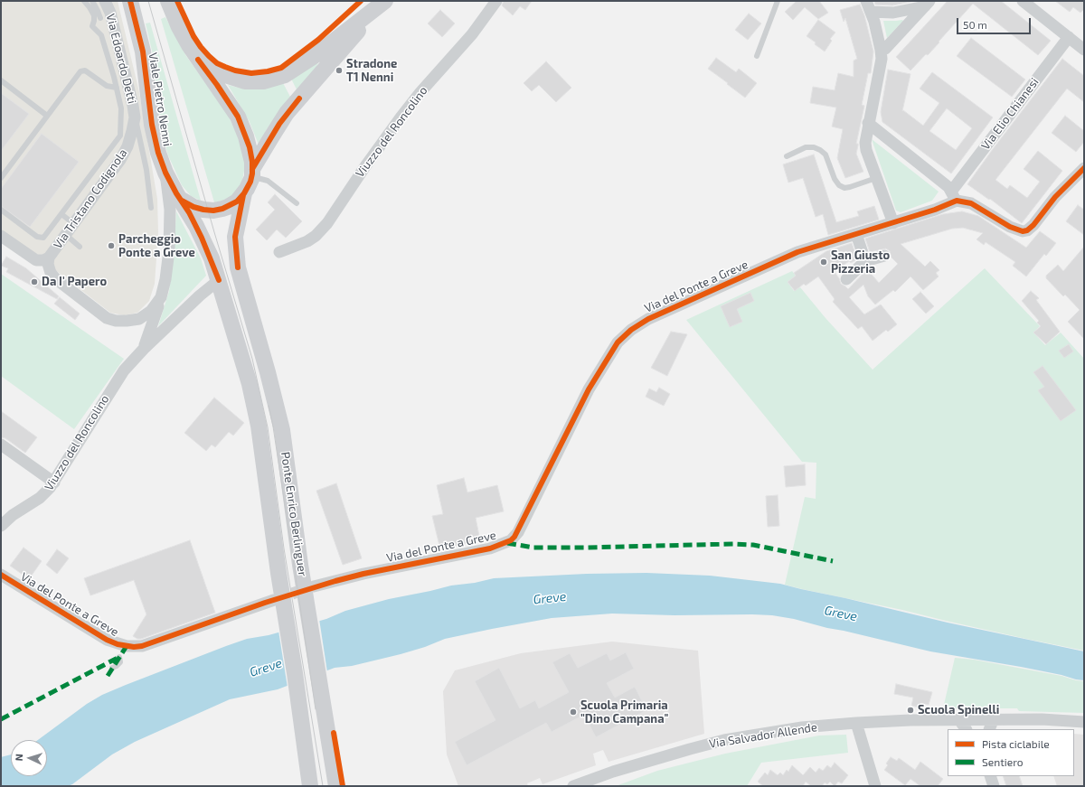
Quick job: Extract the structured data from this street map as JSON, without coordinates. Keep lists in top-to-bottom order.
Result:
{
  "streets": {
    "main road": ["Viale Pietro Nenni", "Ponte Enrico Berlinguer"],
    "street": [
      "Via Edoardo Detti",
      "Via Elio Chianesi",
      "Viuzzo del Roncolino",
      "Via Tristano Codignola",
      "Via del Ponte a Greve",
      "Via Salvador Allende"
    ]
  },
  "crossings": [
    ["Via Edoardo Detti", "Via Tristano Codignola"],
    ["Viale Pietro Nenni", "Viuzzo del Roncolino"],
    ["Viale Pietro Nenni", "Ponte Enrico Berlinguer"],
    ["Via Elio Chianesi", "Via del Ponte a Greve"],
    ["Viuzzo del Roncolino", "Ponte Enrico Berlinguer"]
  ],
  "water": ["Greve"],
  "places": [
    "Stradone T1 Nenni",
    "Parcheggio Ponte a Greve",
    "San Giusto Pizzeria",
    "Da I' Papero",
    "Scuola Spinelli",
    "Scuola Primaria \"Dino Campana\""
  ],
  "legend": ["Pista ciclabile", "Sentiero"],
  "scale_bar": "50 m",
  "north": "left"
}
